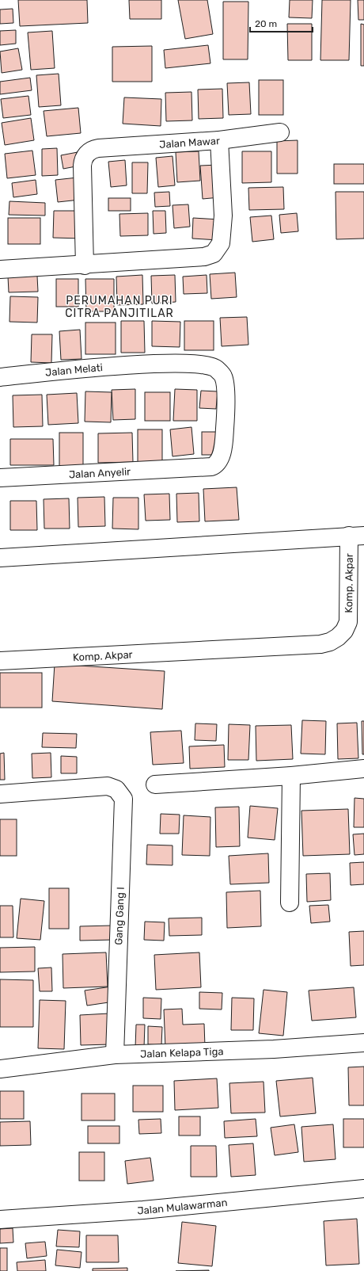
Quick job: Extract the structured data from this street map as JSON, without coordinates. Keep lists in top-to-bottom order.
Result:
{
  "streets": {
    "street": [
      "Jalan Mawar",
      "Jalan Melati",
      "Jalan Anyelir",
      "Komp. Akpar",
      "Gang Gang I",
      "Jalan Kelapa Tiga",
      "Jalan Mulawarman"
    ]
  },
  "crossings": [
    ["Jalan Melati", "Jalan Anyelir"],
    ["Gang Gang I", "Jalan Kelapa Tiga"]
  ],
  "districts": ["PERUMAHAN PURI CITRA PANJITILAR"],
  "scale_bar": "20 m"
}
